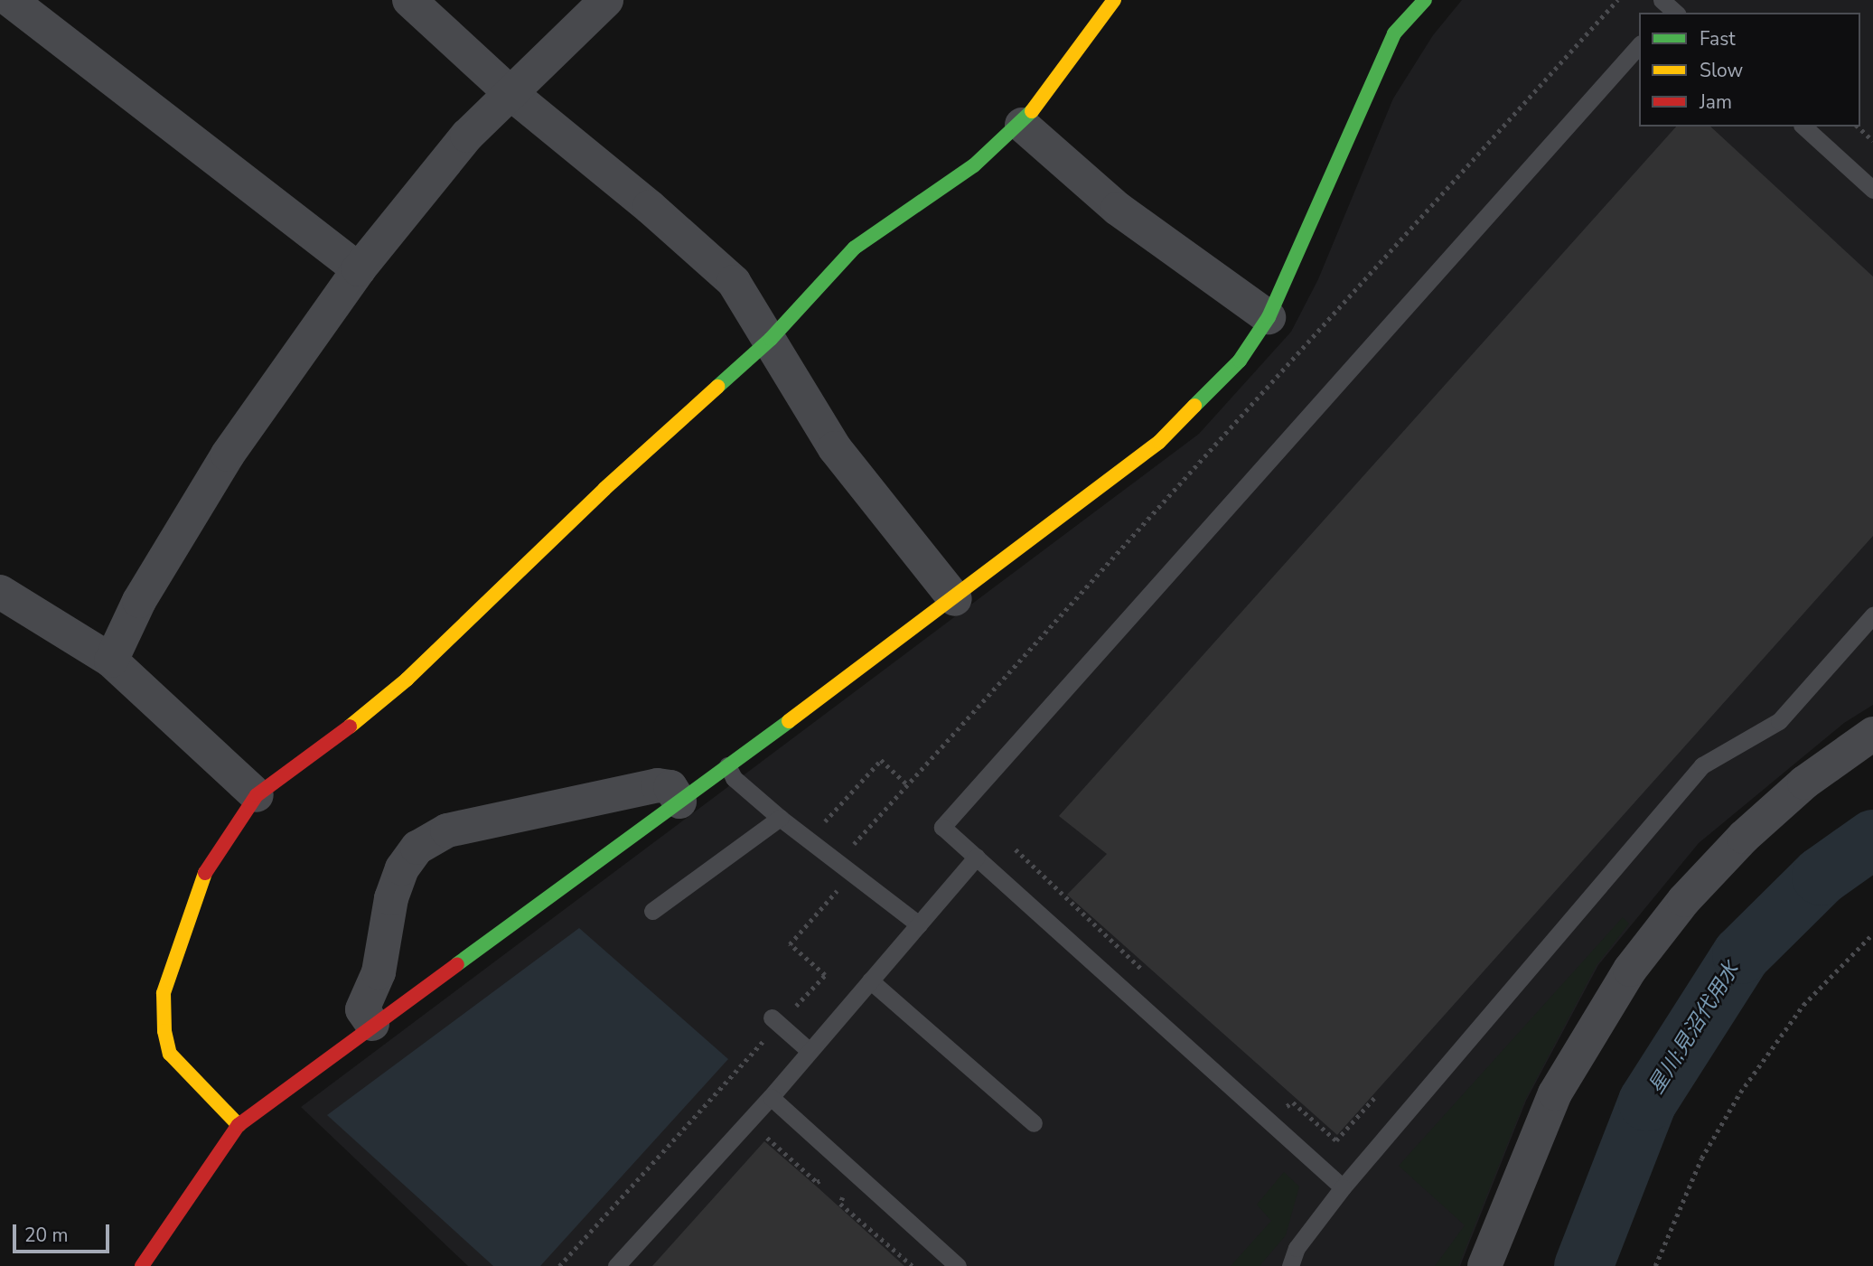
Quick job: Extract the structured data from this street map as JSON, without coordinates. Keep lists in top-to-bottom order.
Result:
{
  "water": ["星川;見沼代用水"],
  "legend": ["Fast", "Slow", "Jam"],
  "scale_bar": "20 m"
}
